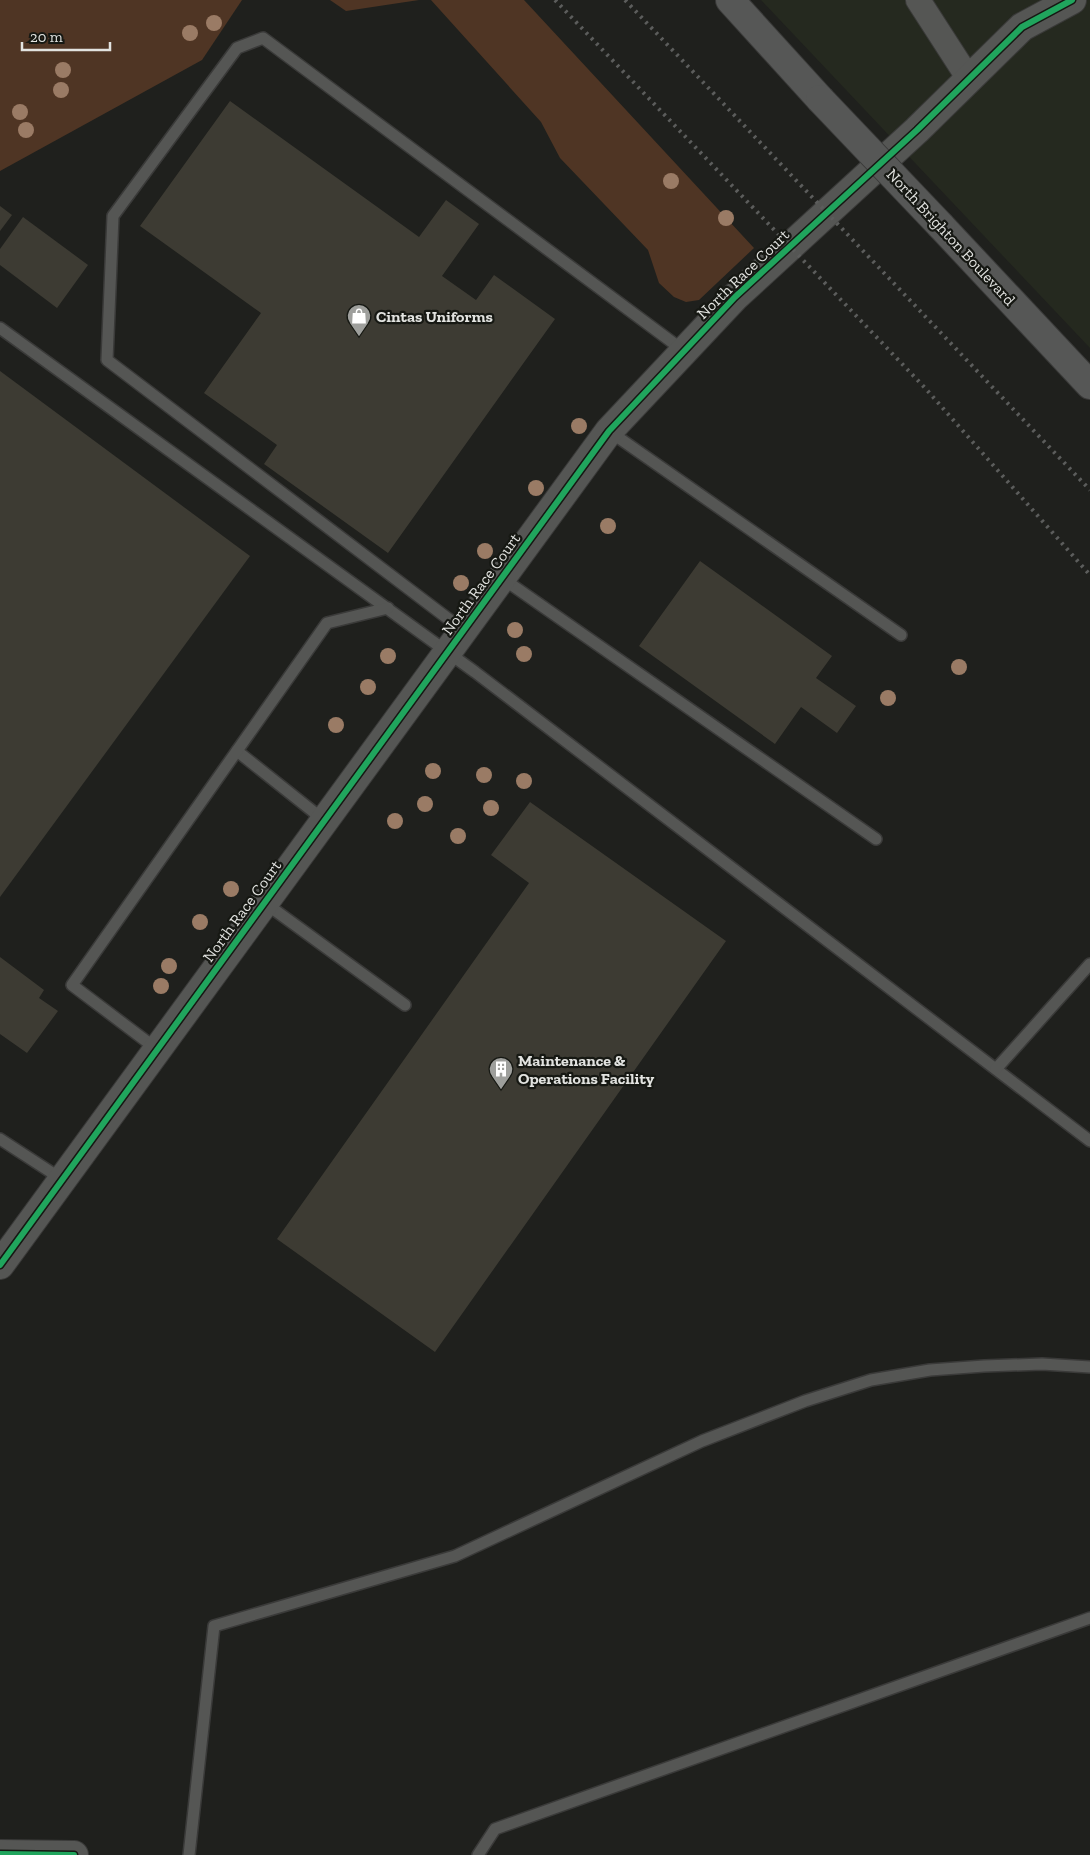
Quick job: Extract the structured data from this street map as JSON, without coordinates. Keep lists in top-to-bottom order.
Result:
{
  "streets": {
    "main road": ["North Brighton Boulevard"],
    "street": ["North Race Court"]
  },
  "places": {
    "shop": ["Cintas Uniforms"],
    "building": ["Maintenance & Operations Facility"]
  },
  "scale_bar": "20 m"
}
